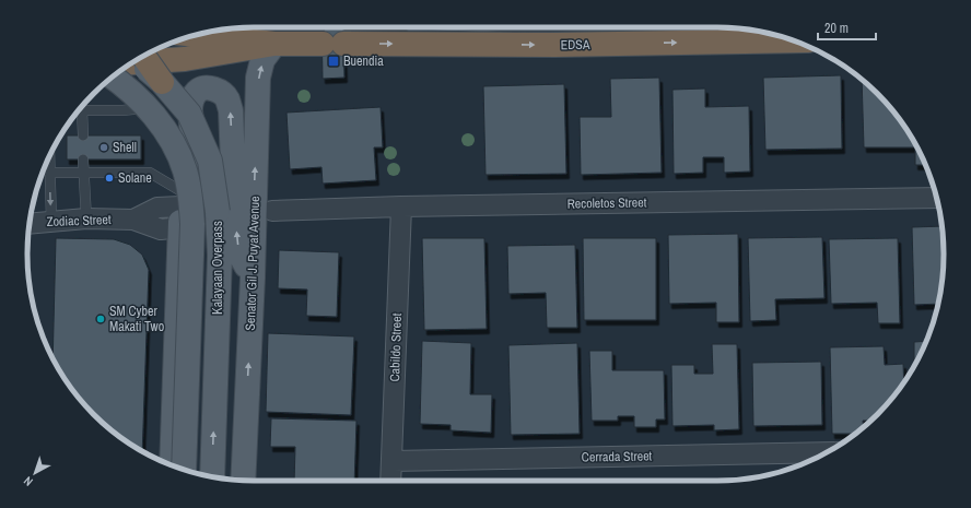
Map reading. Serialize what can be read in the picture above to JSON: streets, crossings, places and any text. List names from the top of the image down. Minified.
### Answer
{"streets":{"highway":["EDSA"],"main road":["Senator Gil J. Puyat Avenue","Kalayaan Overpass"],"street":["Recoletos Street","Zodiac Street","Cabildo Street","Cerrada Street"]},"crossings":[["EDSA","Senator Gil J. Puyat Avenue"],["Recoletos Street","Cabildo Street"],["Cabildo Street","Cerrada Street"]],"one_way":["EDSA"],"places":{"transit":["Buendia"],"other":["Shell","Solane","SM Cyber Makati Two"]},"scale_bar":"20 m","north":"bottom left"}
